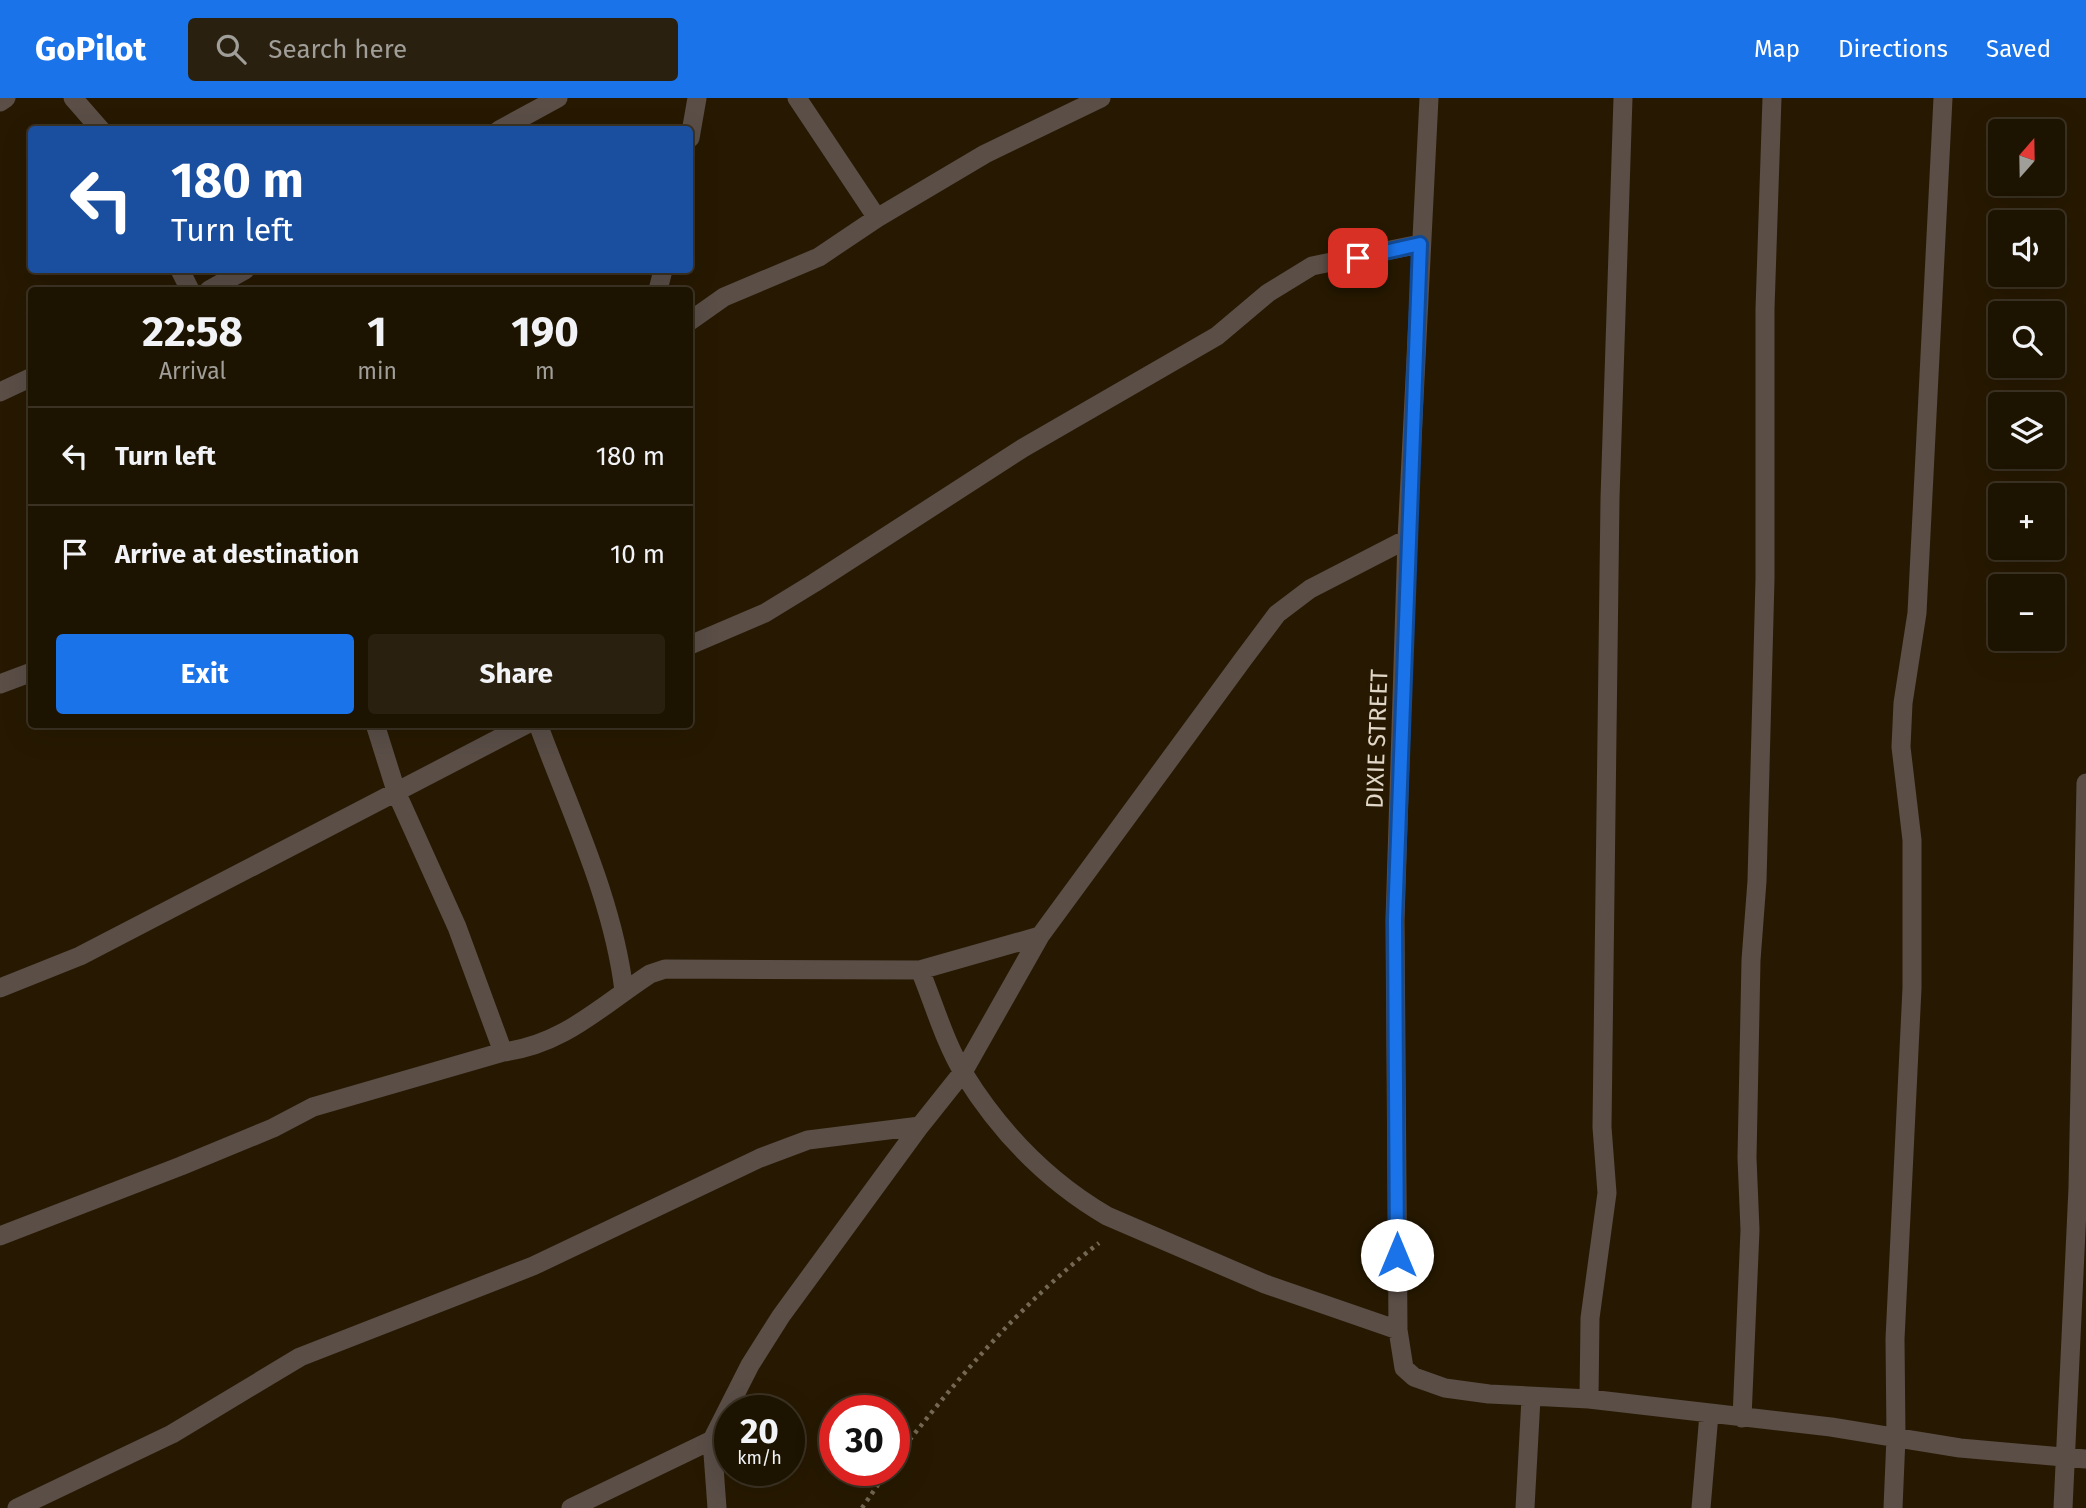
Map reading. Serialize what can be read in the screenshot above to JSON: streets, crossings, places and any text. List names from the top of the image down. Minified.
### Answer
{"streets":{"street":["DIXIE STREET"]},"north":"top","page":{"header":"GoPilot","search":"Search here","nav":["Map","Directions","Saved"],"map_buttons":["+","−"],"turn":["180 m","Turn left"],"eta":["22:58","Arrival","1","min","190","m"],"list":[{"name":"Turn left","value":"180 m"},{"name":"Arrive at destination","value":"10 m"}],"buttons":["Exit","Share"],"speed":"20 km/h","limit":"30"}}
